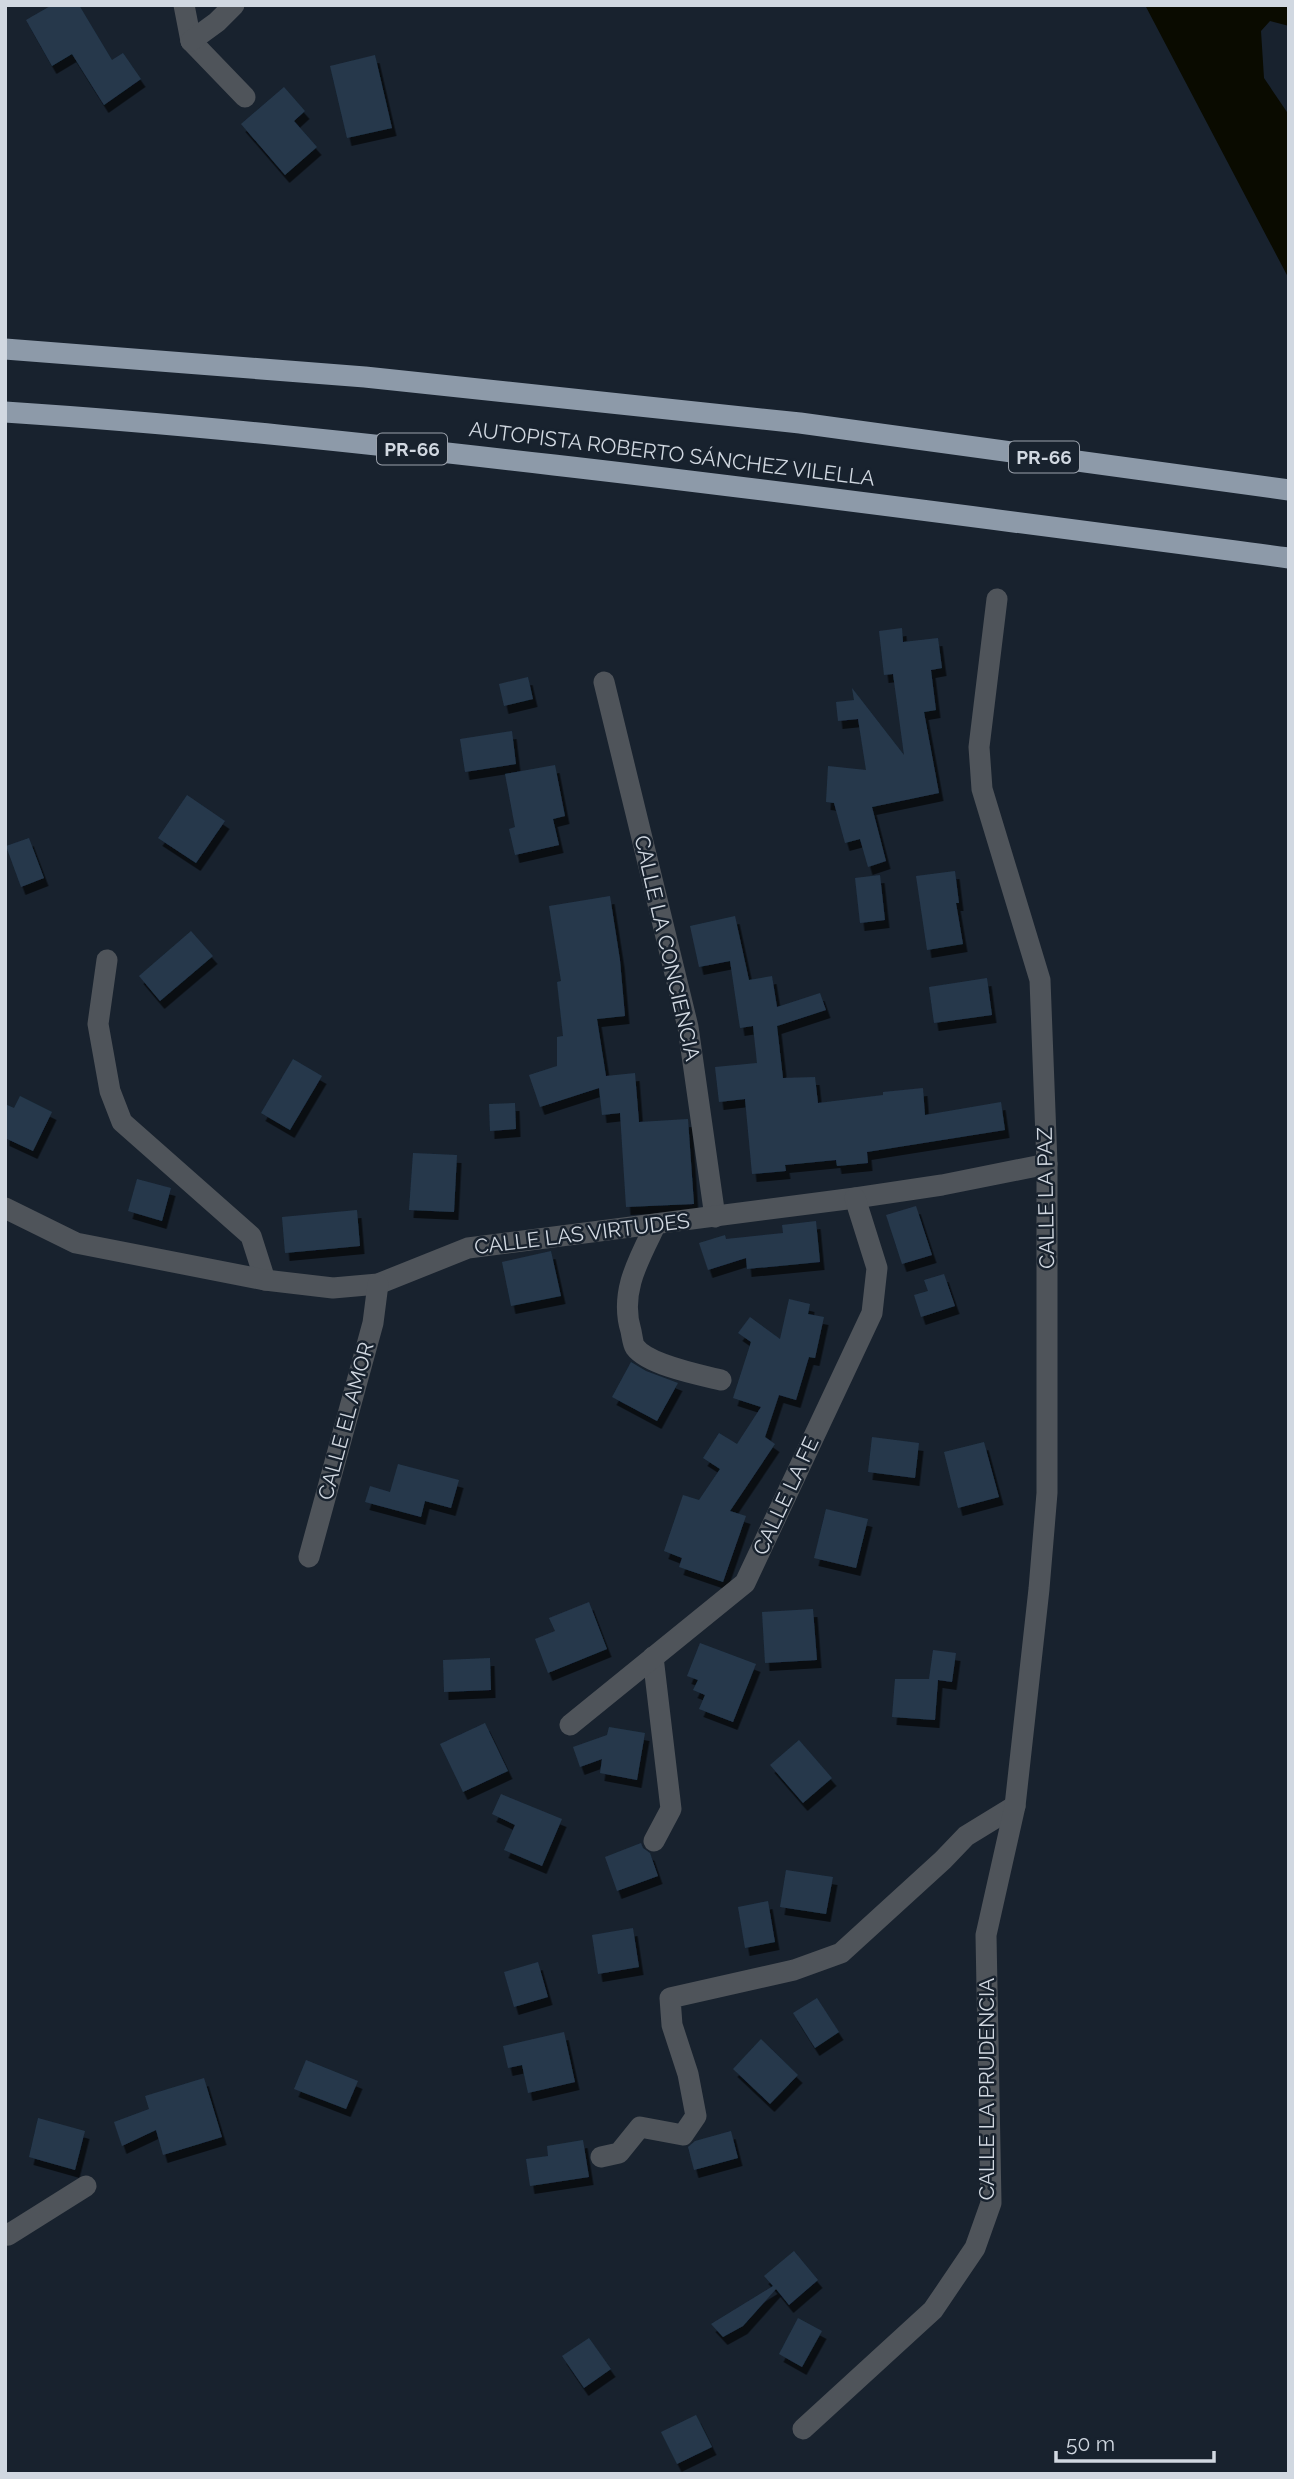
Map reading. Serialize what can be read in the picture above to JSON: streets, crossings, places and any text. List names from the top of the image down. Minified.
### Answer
{"streets":{"highway":["PR-66","AUTOPISTA ROBERTO SÁNCHEZ VILELLA"],"street":["CALLE LA CONCIENCIA","CALLE LA PAZ","CALLE LAS VIRTUDES","CALLE EL AMOR","CALLE LA FE","CALLE LA PRUDENCIA"]},"crossings":[["CALLE LA CONCIENCIA","CALLE LAS VIRTUDES"],["CALLE LA PAZ","CALLE LAS VIRTUDES"],["CALLE LA PAZ","CALLE LA PRUDENCIA"],["CALLE LAS VIRTUDES","CALLE EL AMOR"],["CALLE LAS VIRTUDES","CALLE LA FE"]],"scale_bar":"50 m"}
